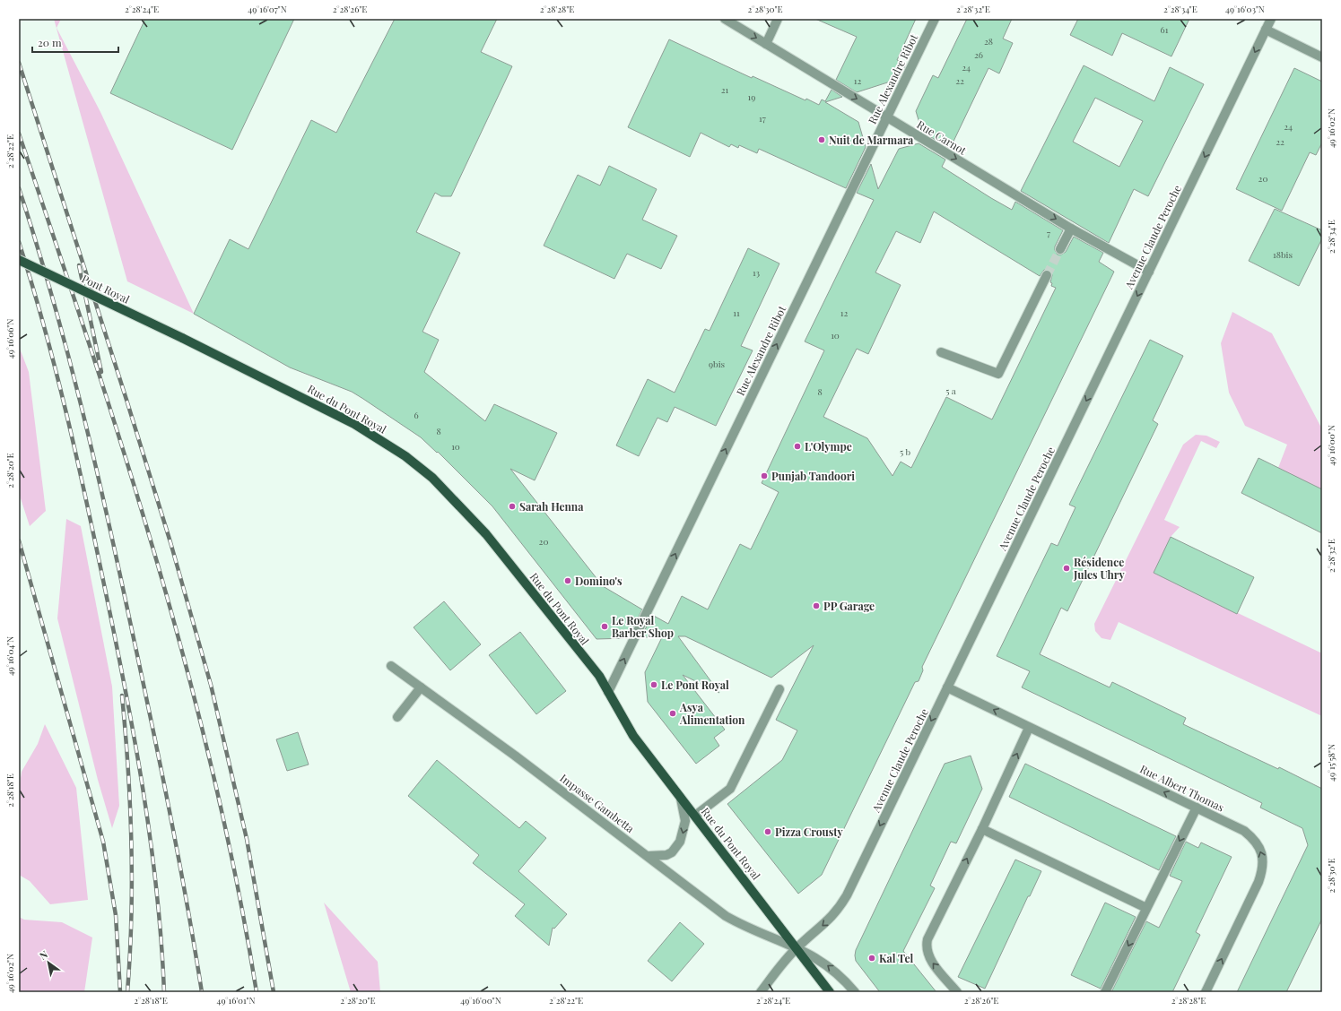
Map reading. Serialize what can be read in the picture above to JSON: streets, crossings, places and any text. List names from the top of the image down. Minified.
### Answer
{"streets":{"main road":["Pont Royal","Rue du Pont Royal"],"street":["Rue Alexandre Ribot","Rue Carnot","Avenue Claude Peroche","Rue Albert Thomas","Impasse Gambetta"]},"crossings":[["Rue Alexandre Ribot","Rue Carnot"],["Rue Alexandre Ribot","Rue du Pont Royal"],["Rue Carnot","Avenue Claude Peroche"],["Avenue Claude Peroche","Rue du Pont Royal"],["Avenue Claude Peroche","Rue Albert Thomas"],["Avenue Claude Peroche","Impasse Gambetta"],["Pont Royal","Rue du Pont Royal"],["Rue du Pont Royal","Impasse Gambetta"]],"one_way":["Rue Alexandre Ribot","Rue Carnot","Avenue Claude Peroche"],"places":["Nuit de Marmara","L'Olympe","Punjab Tandoori","Sarah Henna","Résidence Jules Uhry","Domino's","PP Garage","Le Royal Barber Shop","Le Pont Royal","Asya Alimentation","Pizza Crousty","Kal Tel"],"house_numbers":["61","28","26","24","12","22","21","19","17","24","22","20","7","18bis","13","11","12","10","9bis","5 a","8","6","8","10","5 b","20"],"scale_bar":"20 m","north":"top left","coordinates":["2°28'24\"E","49°16'07\"N","2°28'26\"E","2°28'28\"E","2°28'30\"E","2°28'32\"E","2°28'34\"E","49°16'03\"N","49°16'02\"N","2°28'22\"E","49°16'06\"N","49°16'00\"N","2°28'20\"E","49°16'04\"N","49°15'58\"N","2°28'18\"E","49°16'01\"N"]}
